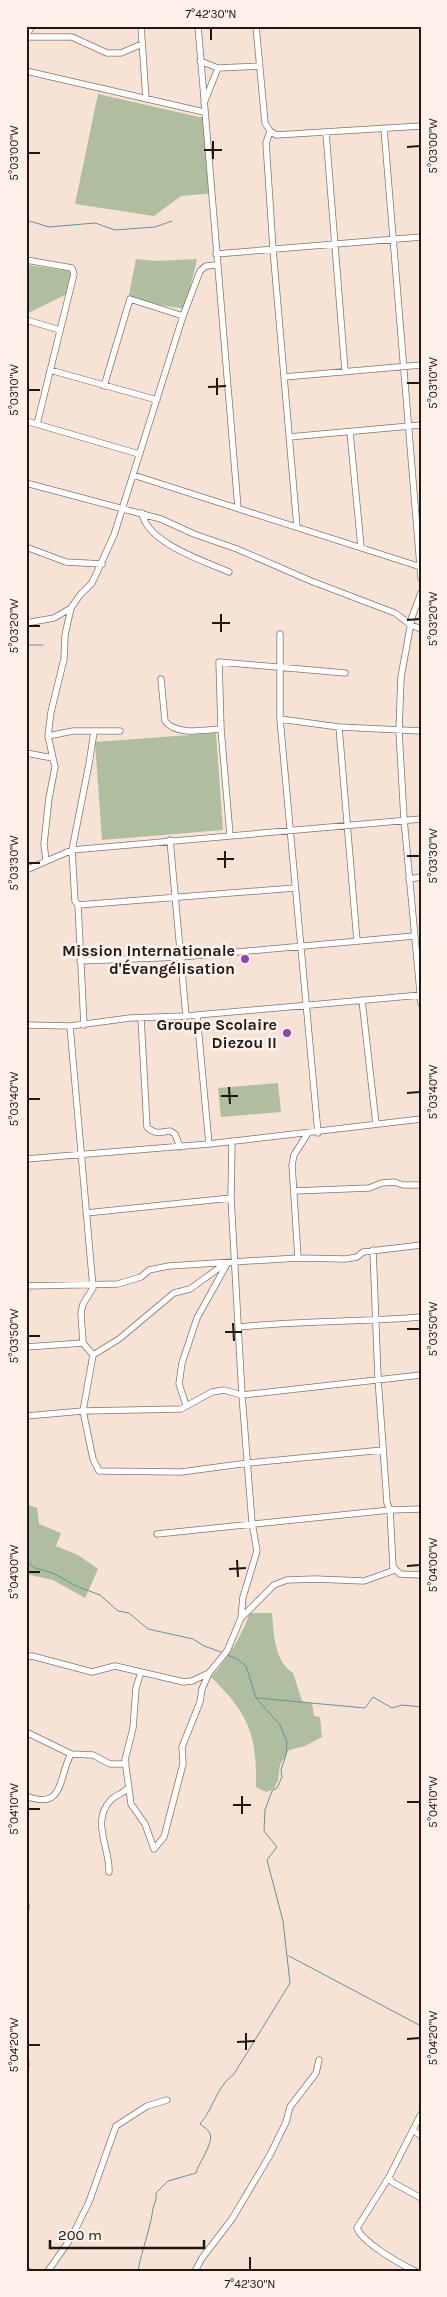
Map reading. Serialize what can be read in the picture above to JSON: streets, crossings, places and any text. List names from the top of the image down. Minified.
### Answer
{"places":["Mission Internationale d'Évangélisation","Groupe Scolaire Diezou II"],"scale_bar":"200 m","coordinates":["7°42'30\"N","5°03'00\"W","5°03'10\"W","5°03'20\"W","5°03'30\"W","5°03'40\"W","5°03'50\"W","5°04'00\"W","5°04'10\"W","5°04'20\"W"]}
